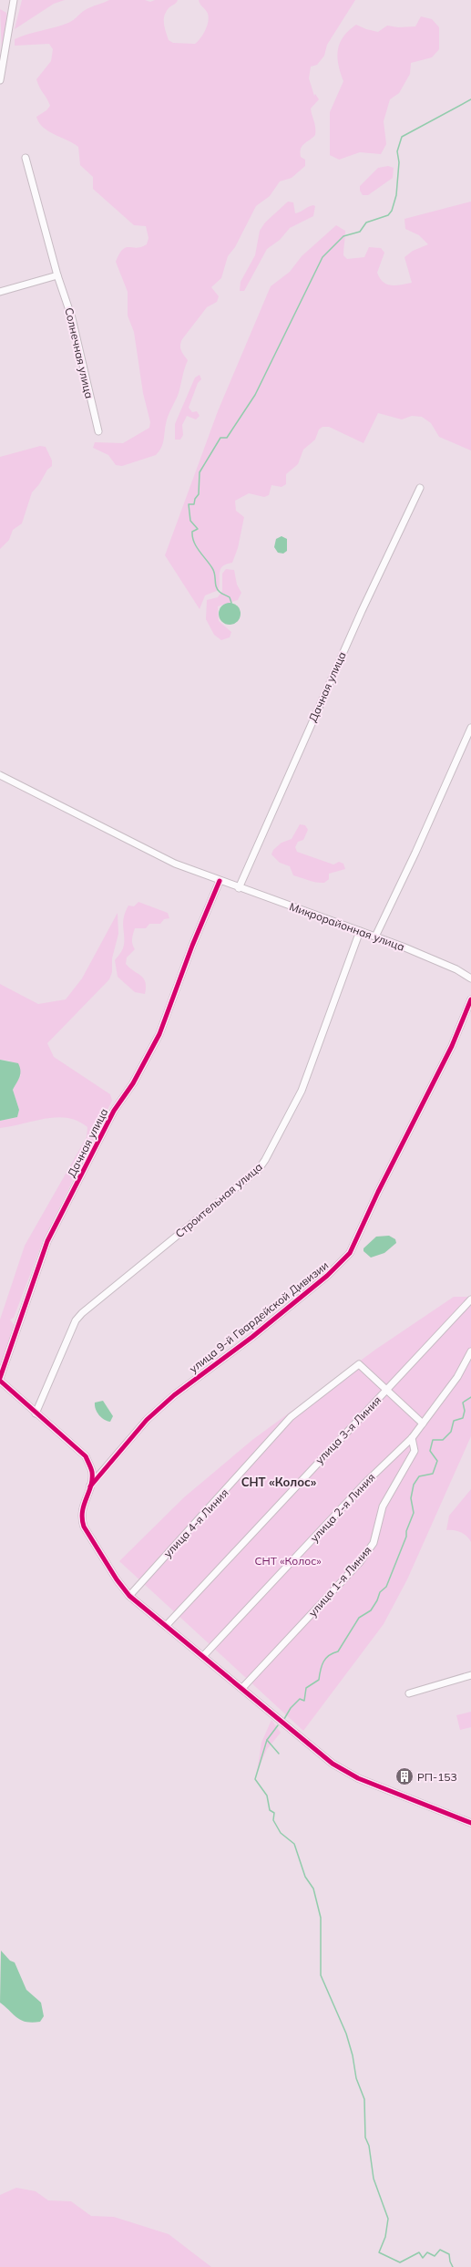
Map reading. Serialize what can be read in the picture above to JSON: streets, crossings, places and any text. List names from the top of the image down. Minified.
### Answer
{"streets":{"street":["Солнечная улица","Дачная улица","Микрорайонная улица","Строительная улица","улица 9-й Гвардейской Дивизии","улица 3-я Линия","улица 2-я Линия","улица 4-я Линия","улица 1-я Линия"]},"crossings":[["Дачная улица","Микрорайонная улица"],["Микрорайонная улица","Строительная улица"],["улица 3-я Линия","улица 4-я Линия"],["улица 2-я Линия","улица 1-я Линия"]],"districts":["СНТ «Колос»"],"parks":["СНТ «Колос»"],"places":{"building":["РП-153"]}}
